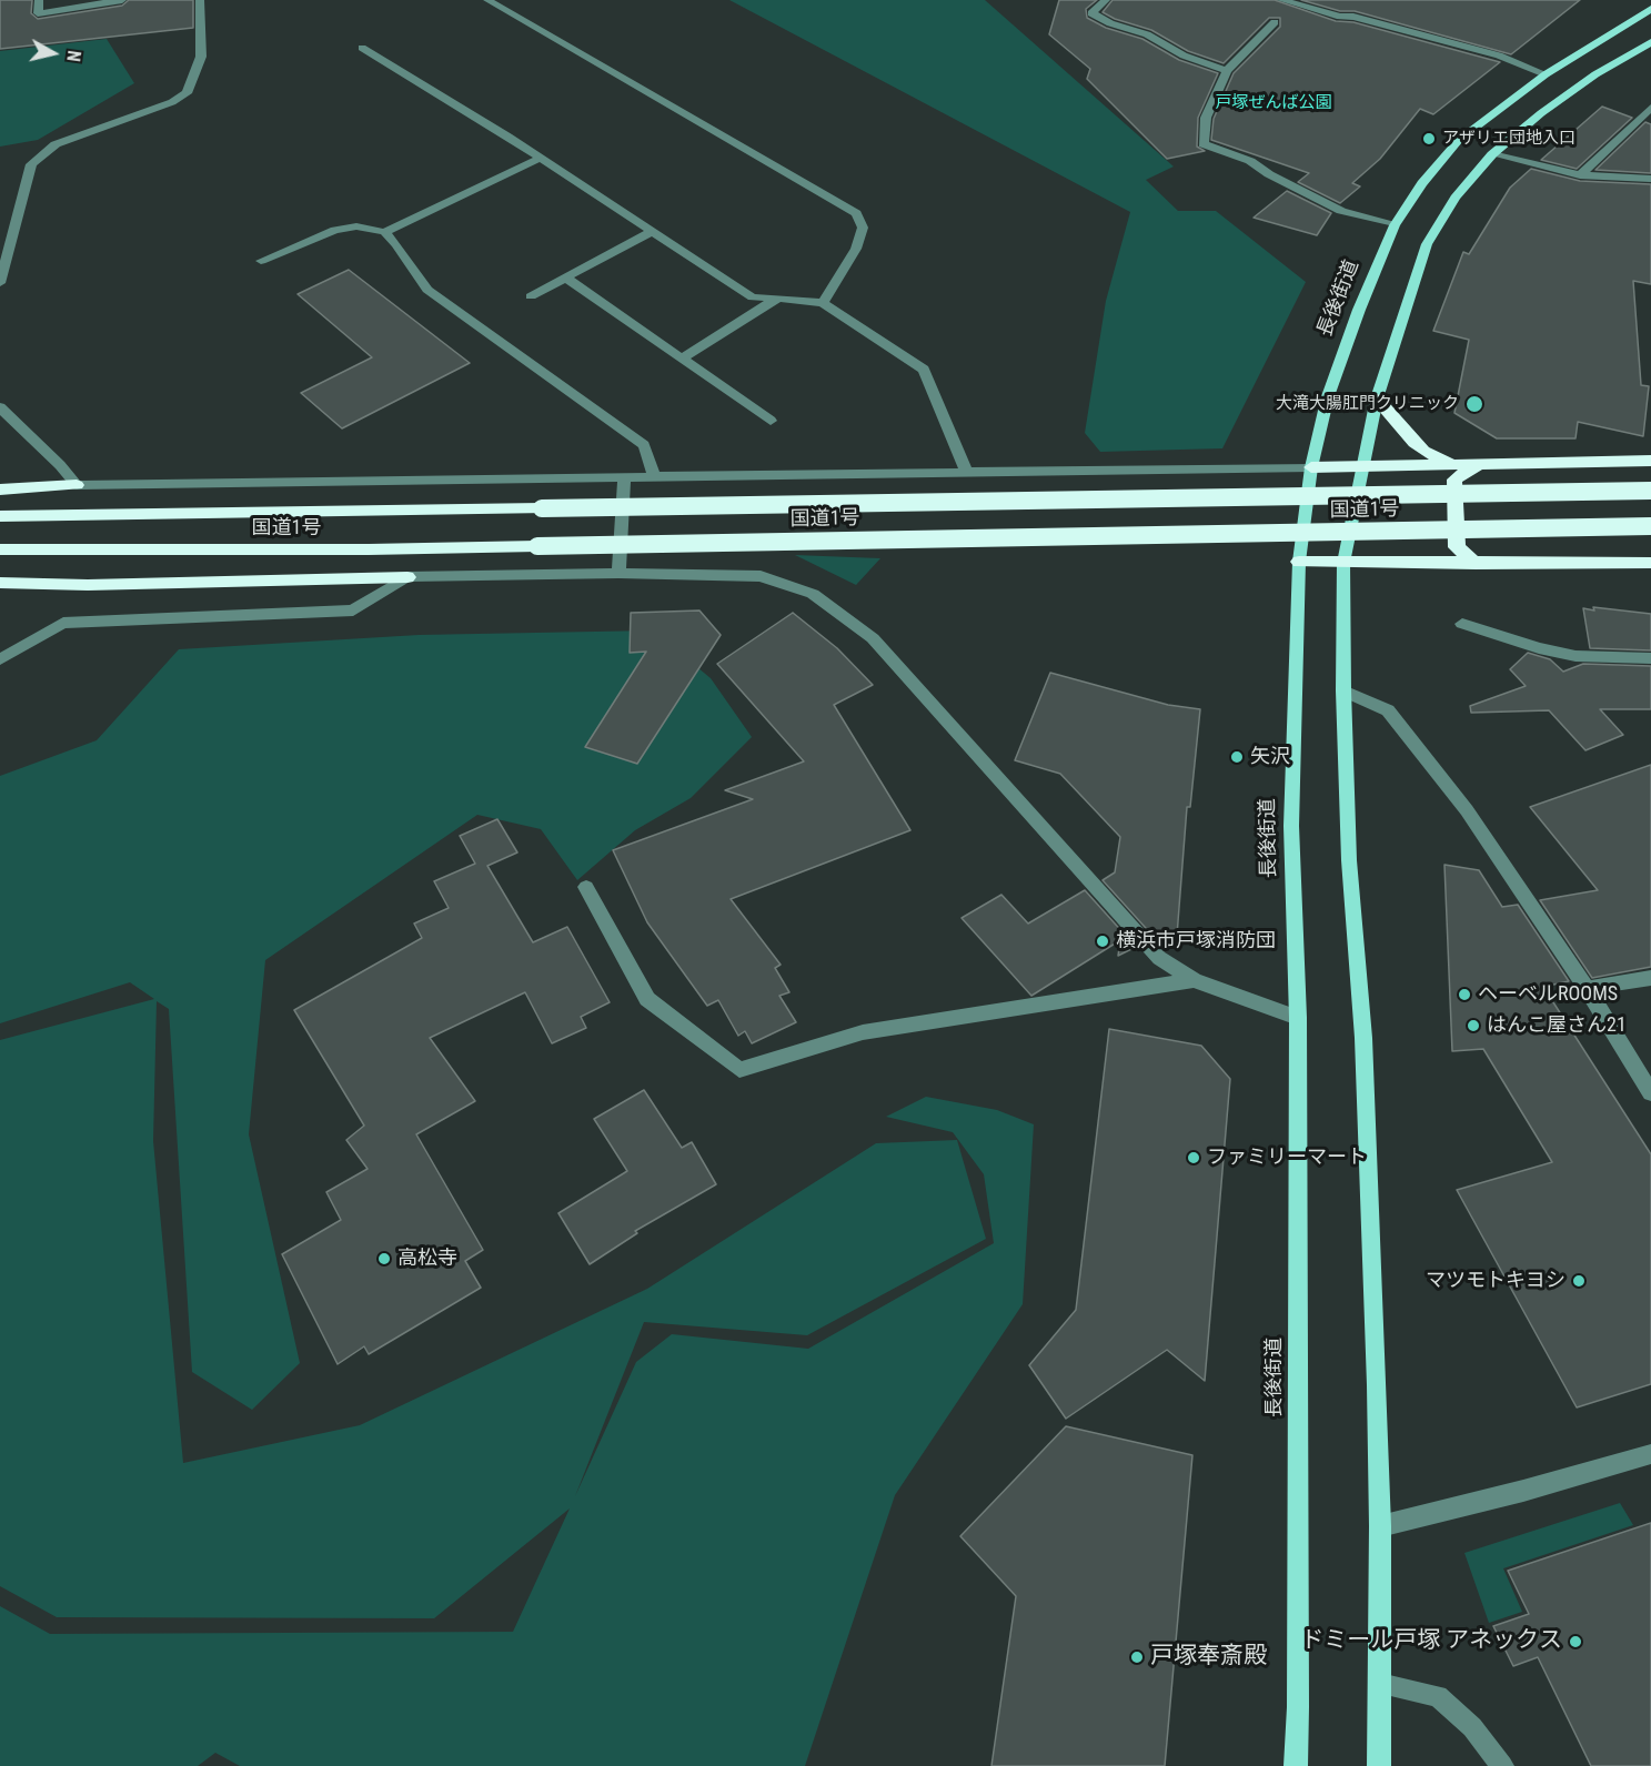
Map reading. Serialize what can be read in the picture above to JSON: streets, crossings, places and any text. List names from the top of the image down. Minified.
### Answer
{"streets":{"highway":["国道1号"],"main road":["長後街道"]},"parks":["戸塚ぜんば公園"],"places":["アザリエ団地入口","大滝大腸肛門クリニック","矢沢","横浜市戸塚消防団","ヘーベルROOMS","はんこ屋さん21","ファミリーマート","高松寺","マツモトキヨシ","ドミール戸塚 アネックス","戸塚奉斎殿"],"north":"right"}
